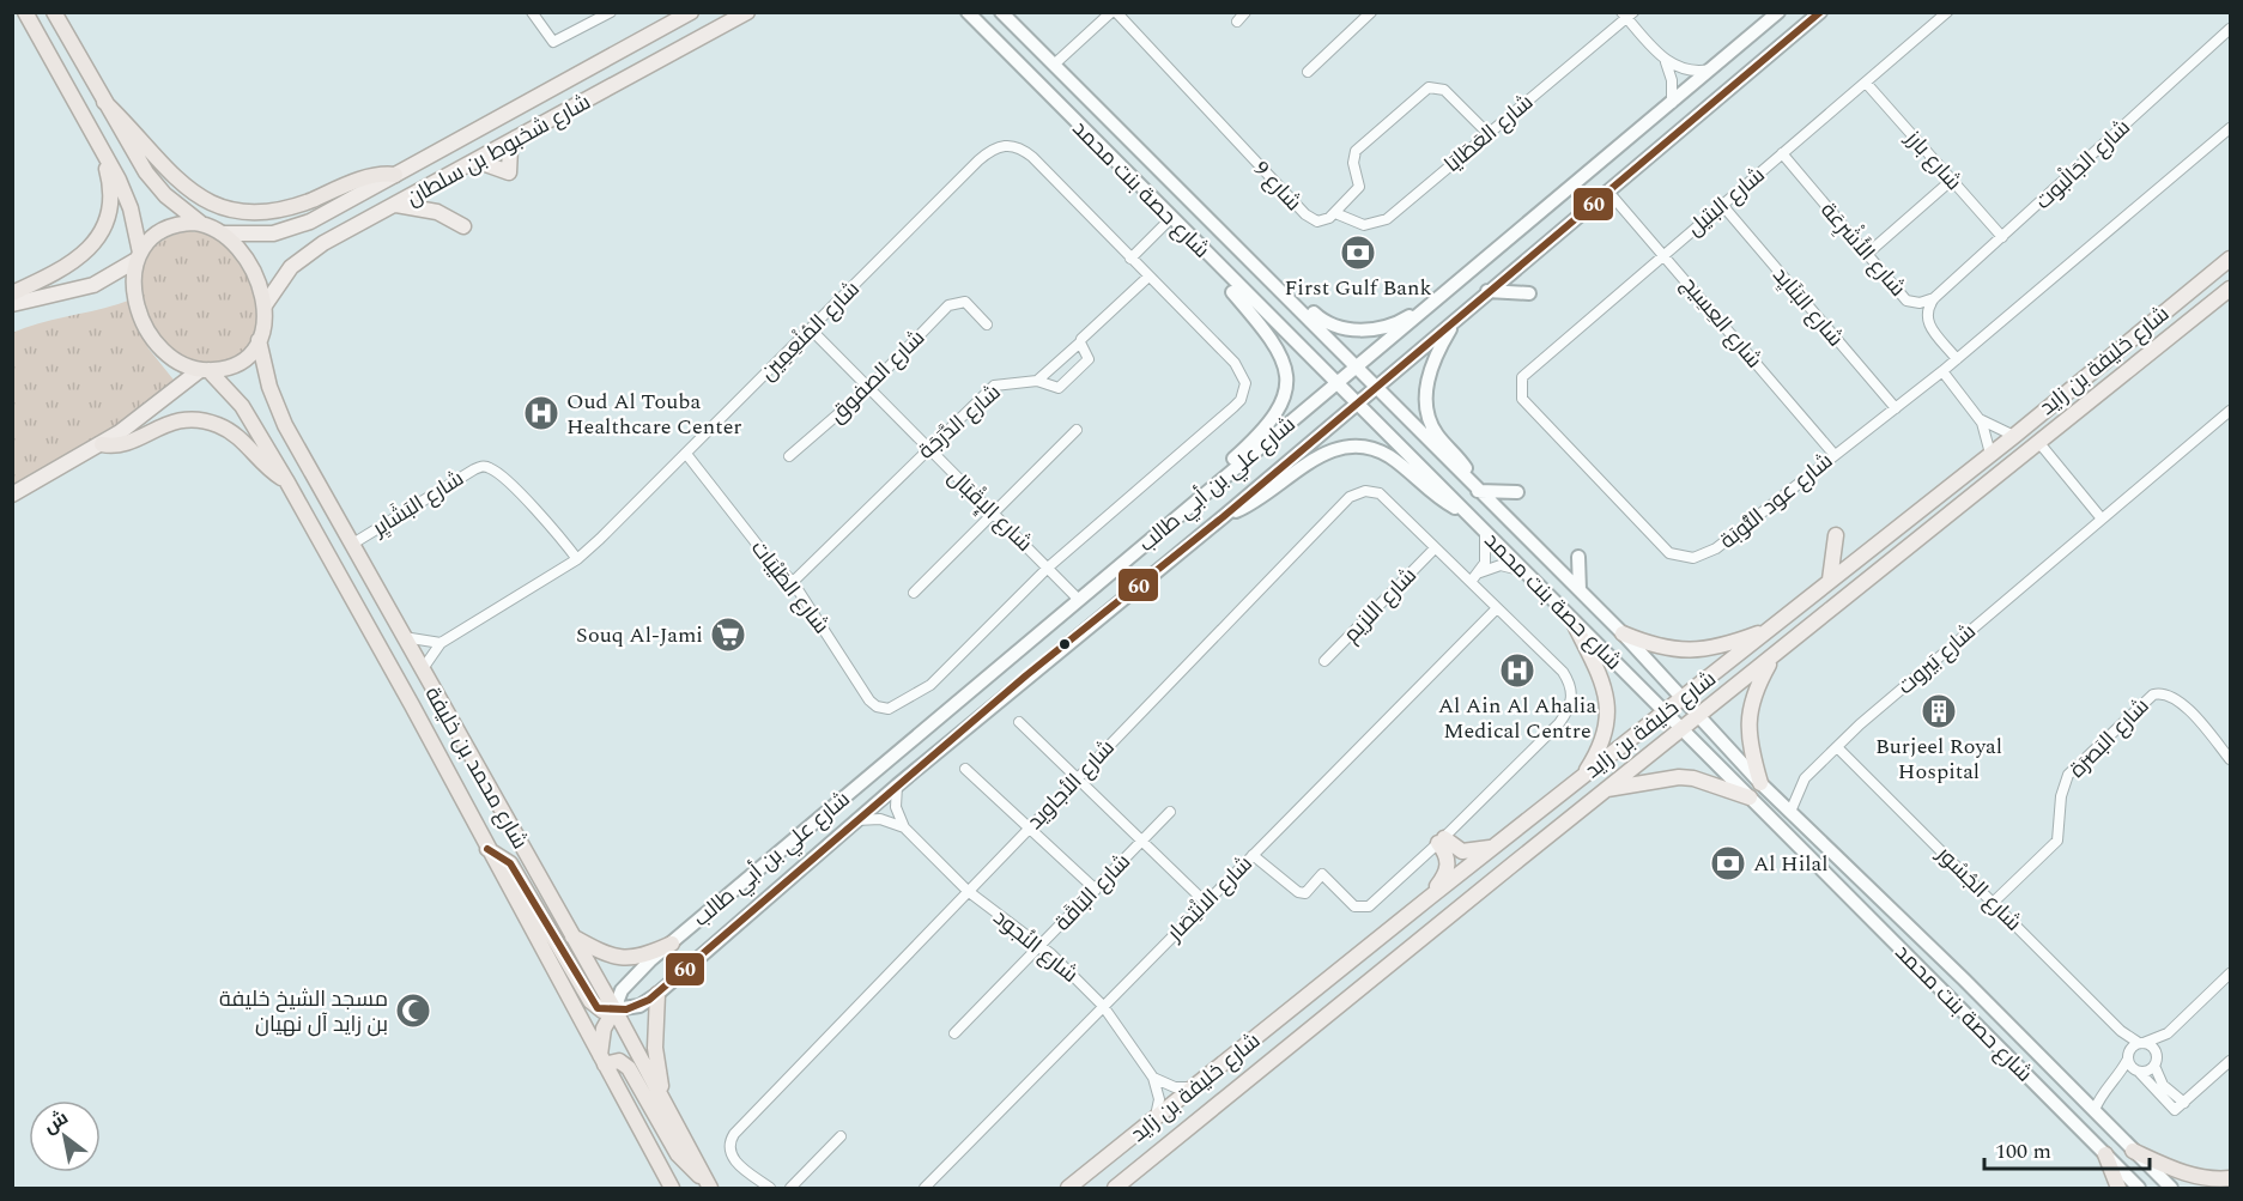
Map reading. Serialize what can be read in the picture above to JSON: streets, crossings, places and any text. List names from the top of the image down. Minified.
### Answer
{"streets":{"highway":["شارع محمد بن خليفة"],"main road":["شارع شخبوط بن سلطان","شارع حصة بنت محمد","شارع خليفة بن زايد","شارع علي بن أبي طالب"],"street":["شارع العَطَايَا","شارع بارز","شارع الجَالْبوت","شارع 9","شارع البتيل","شارع الأَشْرِعَة","شارع البَنَايِد","شارع العِسِيج","شارع المُنْعِمِين","شارع الصفوق","شارع الدَّرَجَة","شارع عود التُّوبَة","شارع البَشَايِر","شارع الإِقْبَال","شارع الطَيْبَات","شارع اللزيم","شارع بَيروت","شارع البَصرَة","شارع الأجاويد","شارع الجُسُور","شارع البَاقَة","شارع الانْتِصَار","شارع النُجود"]},"crossings":[["شارع العَطَايَا","شارع 9"],["شارع شخبوط بن سلطان","شارع محمد بن خليفة"],["شارع بارز","شارع الجَالْبوت"],["شارع بارز","شارع البتيل"],["شارع الجَالْبوت","شارع الأَشْرِعَة"],["شارع حصة بنت محمد","شارع خليفة بن زايد"],["شارع حصة بنت محمد","شارع علي بن أبي طالب"],["شارع حصة بنت محمد","شارع بَيروت"],["شارع البتيل","شارع الأَشْرِعَة"],["شارع البتيل","شارع البَنَايِد"],["شارع البتيل","شارع العِسِيج"],["شارع البتيل","شارع عود التُّوبَة"],["شارع الأَشْرِعَة","شارع عود التُّوبَة"],["شارع البَنَايِد","شارع عود التُّوبَة"],["شارع العِسِيج","شارع علي بن أبي طالب"],["شارع العِسِيج","شارع عود التُّوبَة"],["شارع المُنْعِمِين","شارع البَشَايِر"],["شارع المُنْعِمِين","شارع الإِقْبَال"],["شارع المُنْعِمِين","شارع الطَيْبَات"],["شارع المُنْعِمِين","شارع محمد بن خليفة"],["شارع خليفة بن زايد","شارع النُجود"],["شارع الصفوق","شارع الإِقْبَال"],["شارع الدَّرَجَة","شارع الإِقْبَال"],["شارع الدَّرَجَة","شارع الطَيْبَات"],["شارع علي بن أبي طالب","شارع الإِقْبَال"],["شارع علي بن أبي طالب","شارع محمد بن خليفة"],["شارع البَشَايِر","شارع محمد بن خليفة"],["شارع اللزيم","شارع الأجاويد"],["شارع بَيروت","شارع الجُسُور"],["شارع البَصرَة","شارع الجُسُور"],["شارع الأجاويد","شارع الانْتِصَار"],["شارع الأجاويد","شارع النُجود"],["شارع البَاقَة","شارع النُجود"],["شارع الانْتِصَار","شارع النُجود"]],"places":{"bank":["First Gulf Bank","Al Hilal"],"hospital":["Oud Al Touba Healthcare Center","Al Ain Al Ahalia Medical Centre"],"supermarket":["Souq Al-Jami"],"building":["Burjeel Royal Hospital"],"mosque":["مسجد الشيخ خليفة بن زايد آل نهيان"]},"lines":["transit line 60"],"scale_bar":"100 m","north":"top left"}
